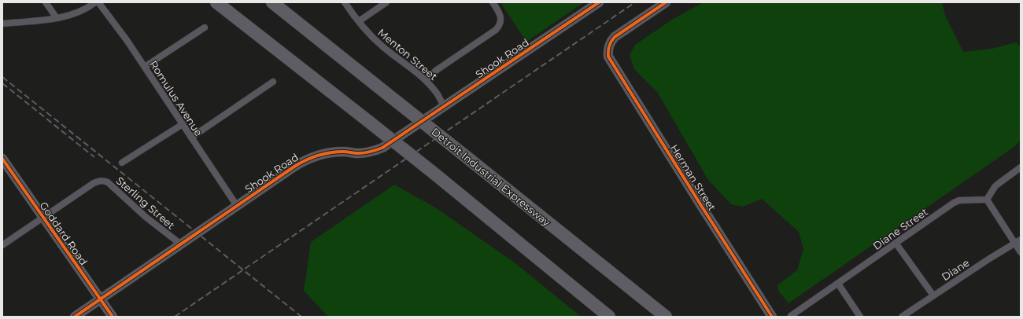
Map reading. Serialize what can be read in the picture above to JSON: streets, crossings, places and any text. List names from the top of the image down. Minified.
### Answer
{"streets":{"highway":["Detroit Industrial Expressway"],"street":["Menton Street","Shook Road","Romulus Avenue","Herman Street","Sterling Street","Diane Street","Goddard Road","Diane"]},"crossings":[["Menton Street","Shook Road"],["Shook Road","Romulus Avenue"],["Shook Road","Sterling Street"],["Shook Road","Goddard Road"],["Romulus Avenue","Sterling Street"],["Sterling Street","Goddard Road"]]}
